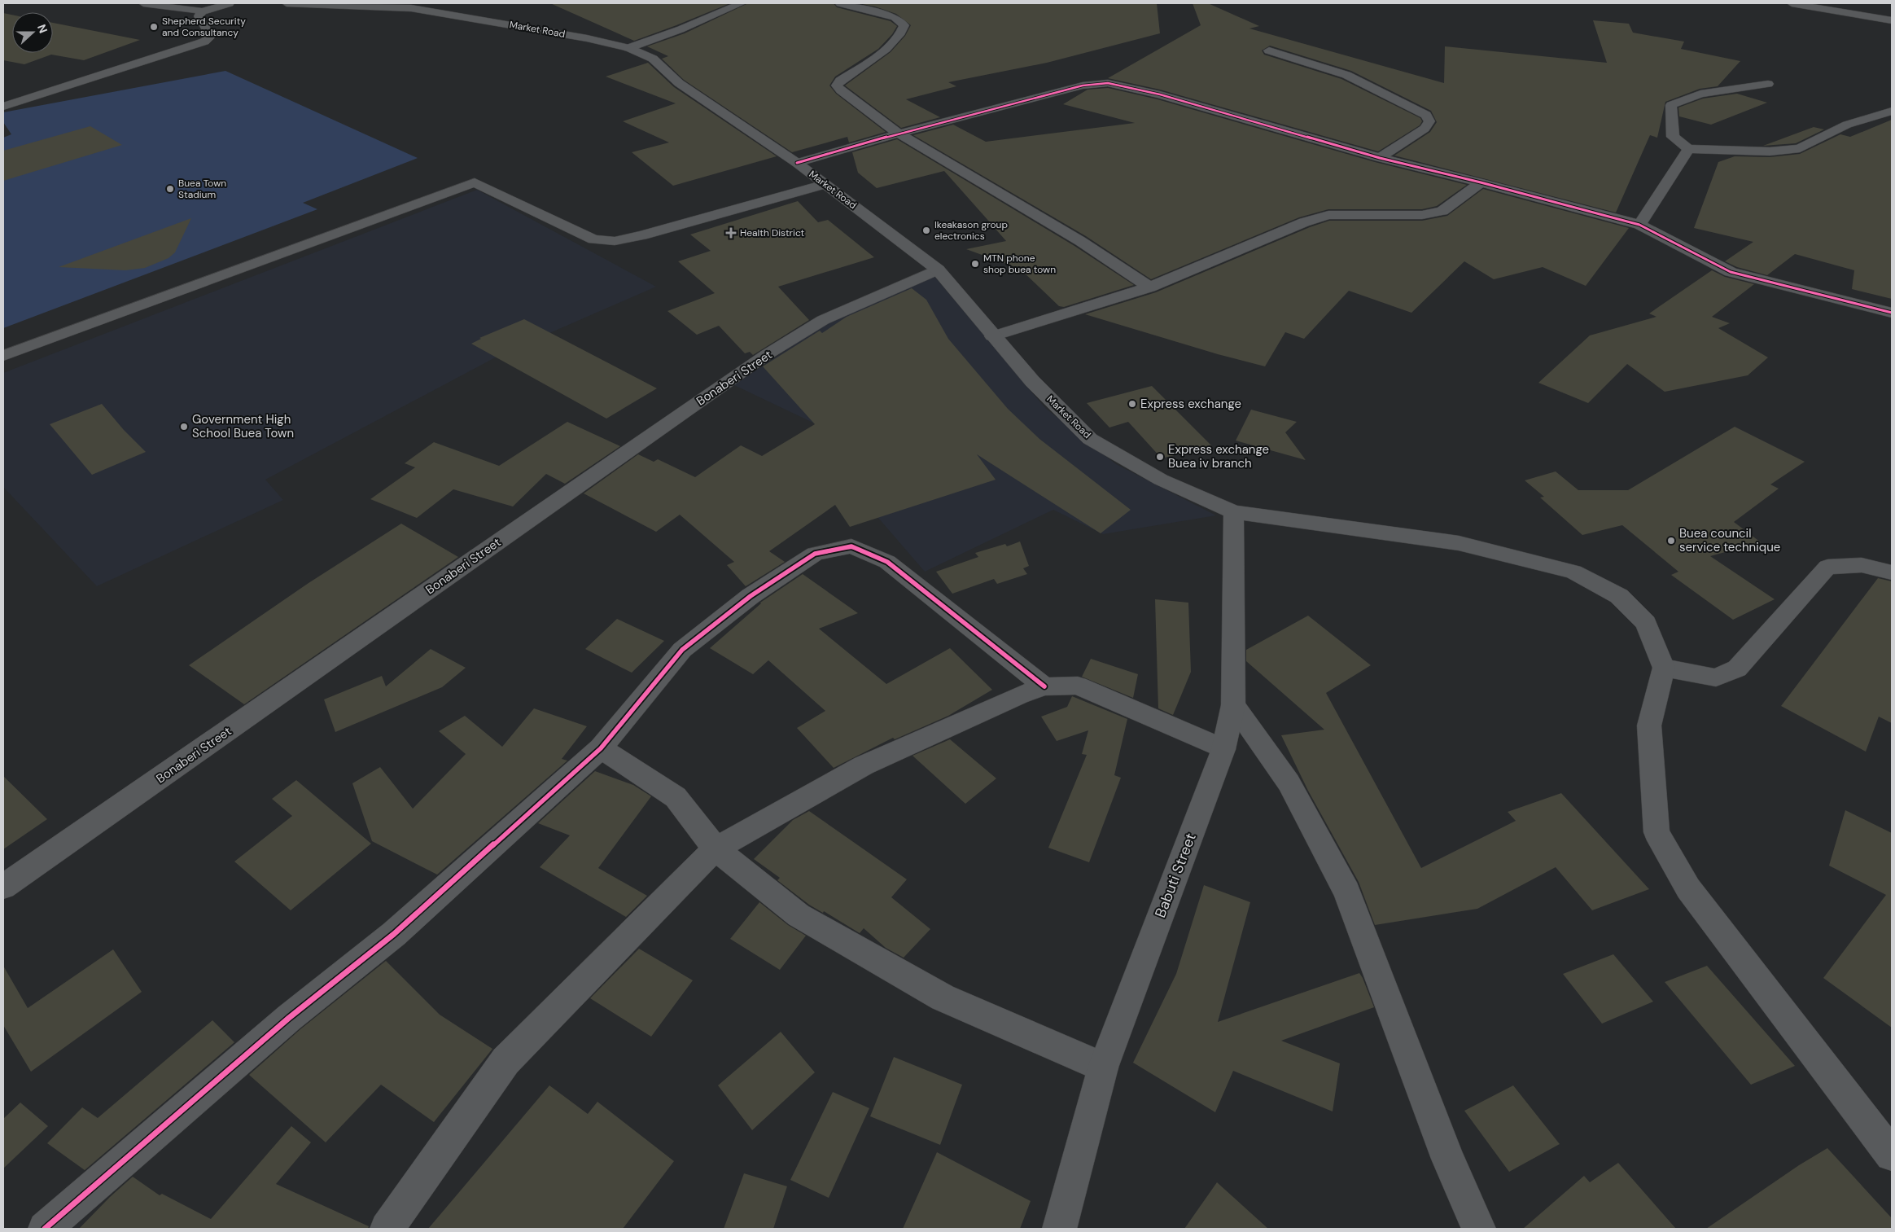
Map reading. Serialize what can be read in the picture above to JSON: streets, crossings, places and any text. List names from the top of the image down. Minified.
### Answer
{"streets":{"street":["Market Road","Bonaberi Street","Babuti Street"]},"crossings":[["Market Road","Bonaberi Street"],["Market Road","Babuti Street"]],"places":{"other":["Shepherd Security and Consultancy","Buea Town Stadium","Ikeakason group electronics","MTN phone shop buea town","Express exchange","Government High School Buea Town","Express exchange Buea iv branch","Buea council service technique"],"health":["Health District"]},"north":"right"}
